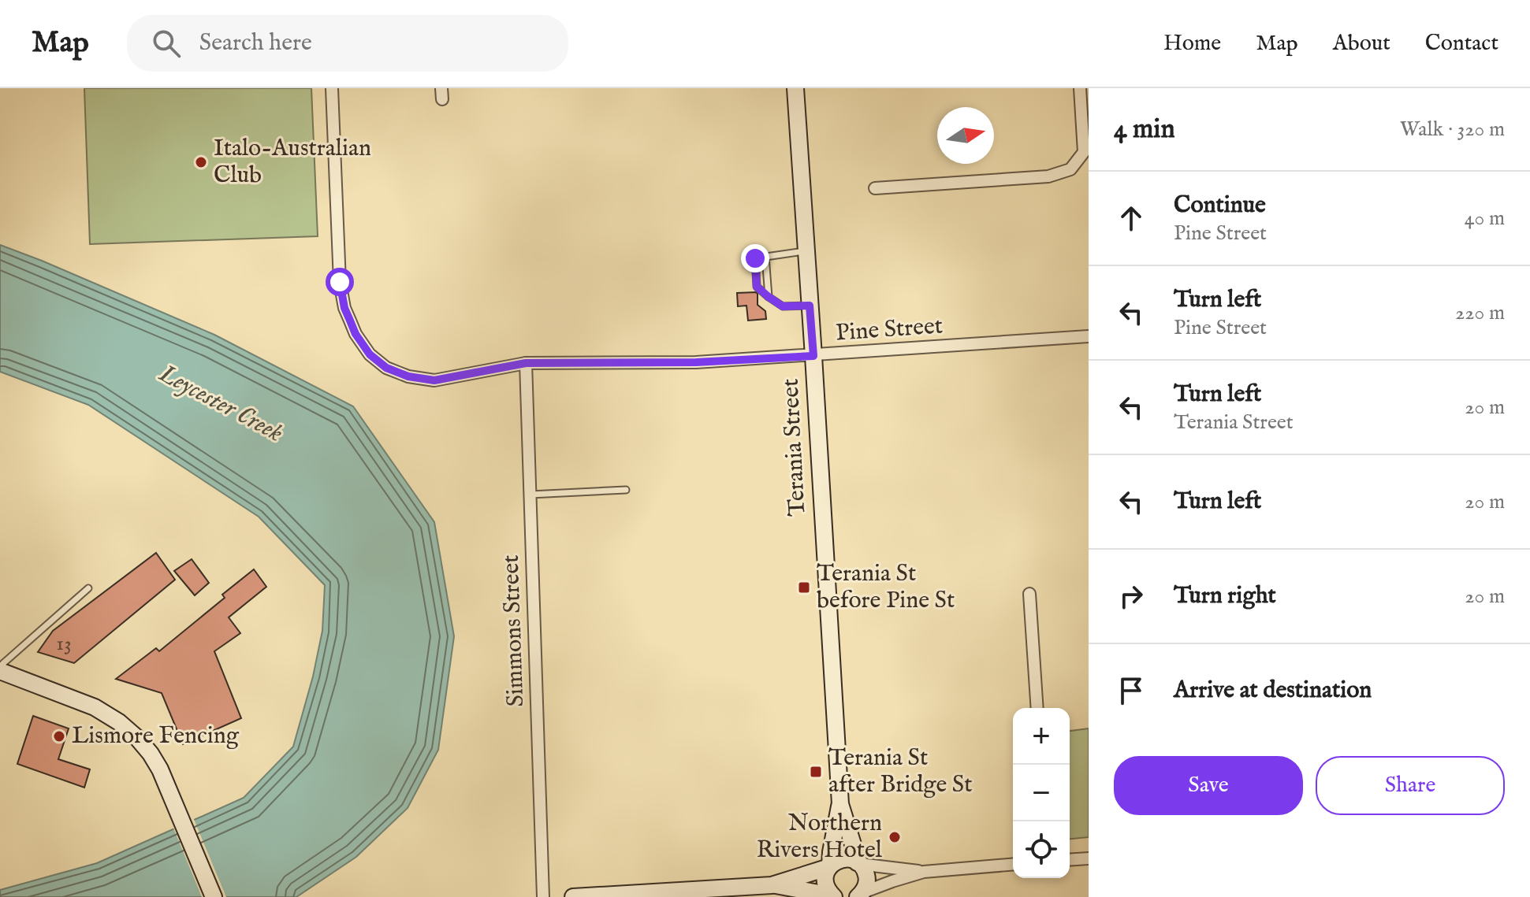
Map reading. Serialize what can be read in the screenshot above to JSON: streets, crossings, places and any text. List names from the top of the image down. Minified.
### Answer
{"streets":{"main road":["Terania Street"],"street":["Pine Street","Simmons Street"]},"crossings":[["Pine Street","Terania Street"],["Pine Street","Simmons Street"]],"water":["Leycester Creek"],"places":{"other":["Italo-Australian Club","Lismore Fencing","Northern Rivers Hotel"],"transit":["Terania St before Pine St","Terania St after Bridge St"]},"house_numbers":["13"],"north":"right","page":{"header":"Map","search":"Search here","nav":["Home","Map","About","Contact"],"heading":["4 min","Walk · 320 m"],"list":[["Continue","Pine Street","40 m"],["Turn left","Pine Street","220 m"],["Turn left","Terania Street","20 m"],["Turn left","20 m"],["Turn right","20 m"],"Arrive at destination"],"map_buttons":["+","−"],"buttons":["Save","Share"]}}
